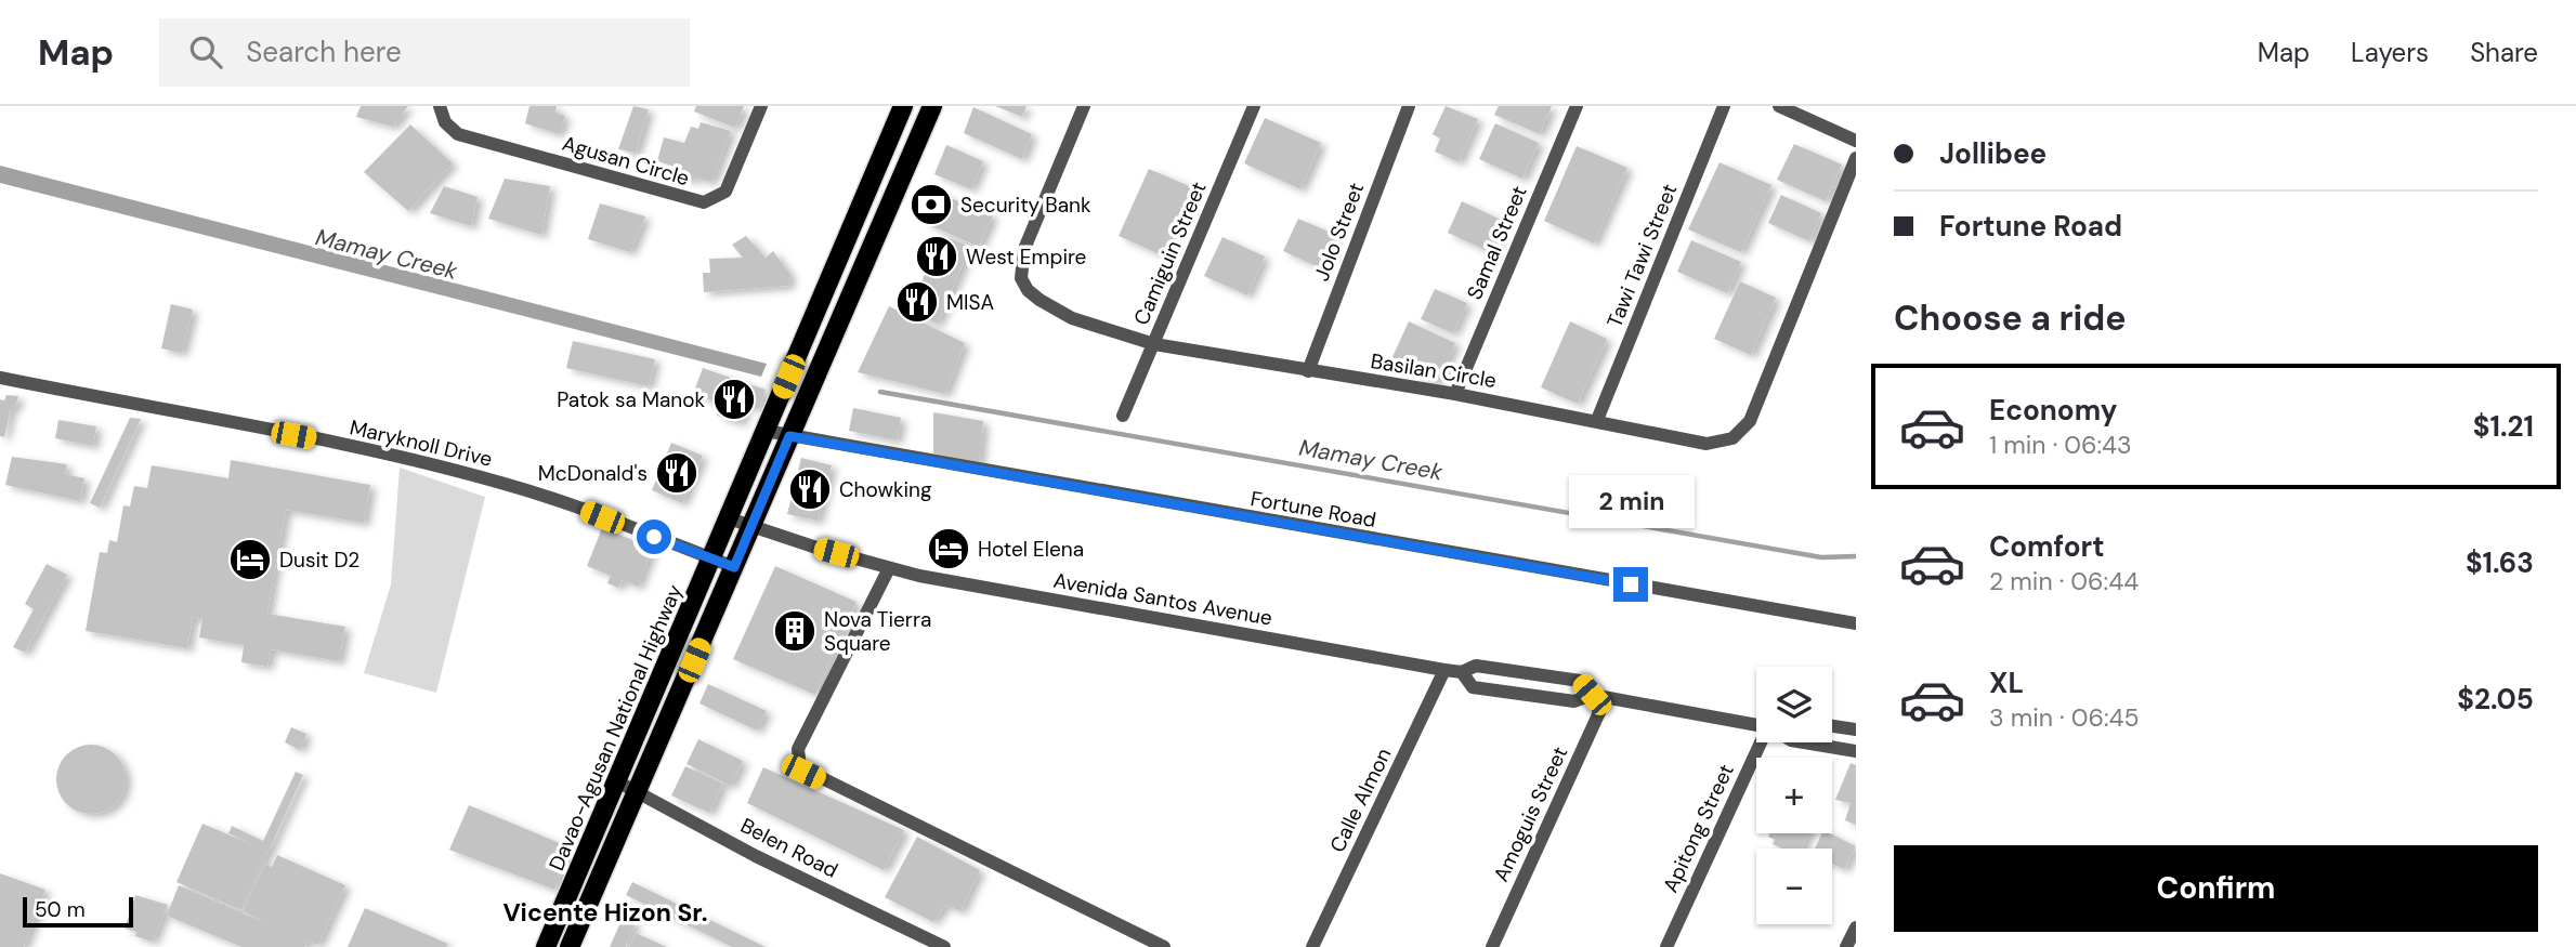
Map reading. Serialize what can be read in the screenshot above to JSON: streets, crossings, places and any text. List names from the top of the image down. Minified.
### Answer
{"streets":{"main road":["Davao-Agusan National Highway"],"street":["Agusan Circle","Jolo Street","Samal Street","Camiguin Street","Tawi Tawi Street","Basilan Circle","Maryknoll Drive","Fortune Road","Avenida Santos Avenue","Calle Almon","Amoguis Street","Apitong Street","Belen Road"]},"crossings":[["Jolo Street","Basilan Circle"],["Samal Street","Basilan Circle"],["Camiguin Street","Basilan Circle"],["Tawi Tawi Street","Basilan Circle"],["Maryknoll Drive","Davao-Agusan National Highway"],["Fortune Road","Davao-Agusan National Highway"],["Avenida Santos Avenue","Davao-Agusan National Highway"],["Avenida Santos Avenue","Calle Almon"],["Avenida Santos Avenue","Amoguis Street"],["Davao-Agusan National Highway","Belen Road"]],"districts":["Vicente Hizon Sr."],"water":["Mamay Creek"],"places":{"bank":["Security Bank"],"restaurant":["West Empire","MISA","Patok sa Manok","McDonald's","Chowking"],"hotel":["Hotel Elena","Dusit D2"],"building":["Nova Tierra Square"]},"scale_bar":"50 m","page":{"header":"Map","search":"Search here","nav":["Map","Layers","Share"],"banner":["Jollibee","Fortune Road"],"heading":"Choose a ride","list":[{"name":"Economy","note":"1 min · 06:43","value":"$1.21"},{"name":"Comfort","note":"2 min · 06:44","value":"$1.63"},{"name":"XL","note":"3 min · 06:45","value":"$2.05"}],"bubble":"2 min","map_buttons":["+","−"],"buttons":"Confirm","scale":"50 m"}}
